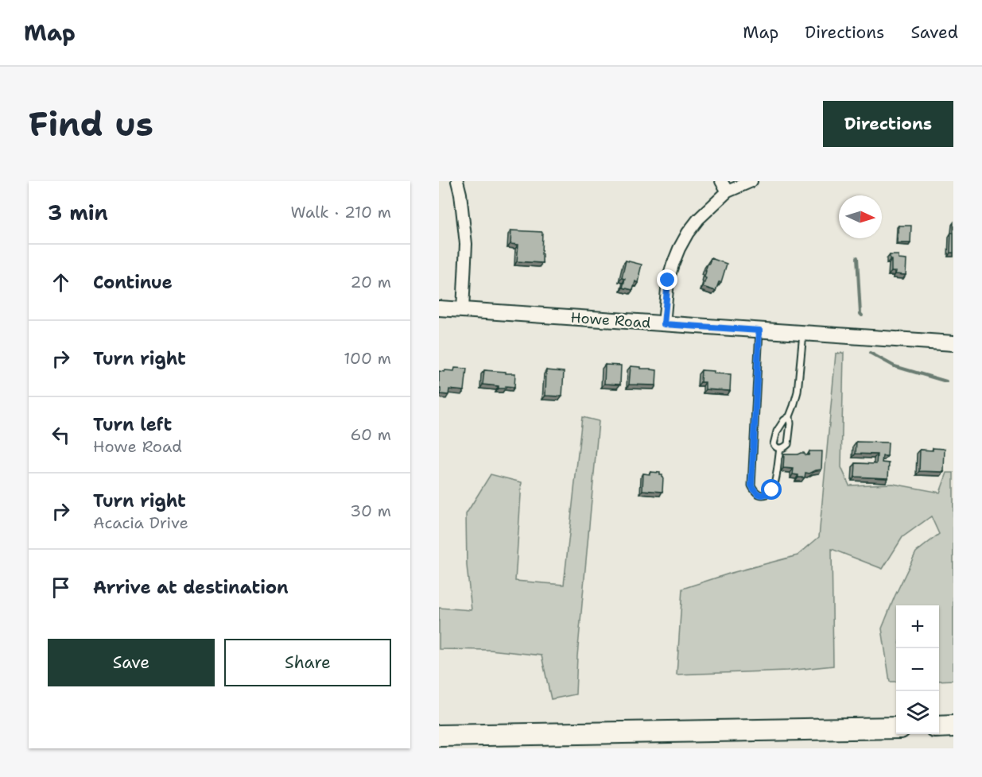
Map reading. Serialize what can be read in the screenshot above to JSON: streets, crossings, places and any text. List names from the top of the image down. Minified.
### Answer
{"streets":{"street":["Howe Road"]},"north":"right","page":{"header":"Map","nav":["Map","Directions","Saved"],"buttons":["Directions",["Save","Share"]],"title":"Find us","heading":["3 min","Walk · 210 m"],"list":[["Continue","20 m"],["Turn right","100 m"],["Turn left","Howe Road","60 m"],["Turn right","Acacia Drive","30 m"],"Arrive at destination"],"map_buttons":["+","−"]}}
